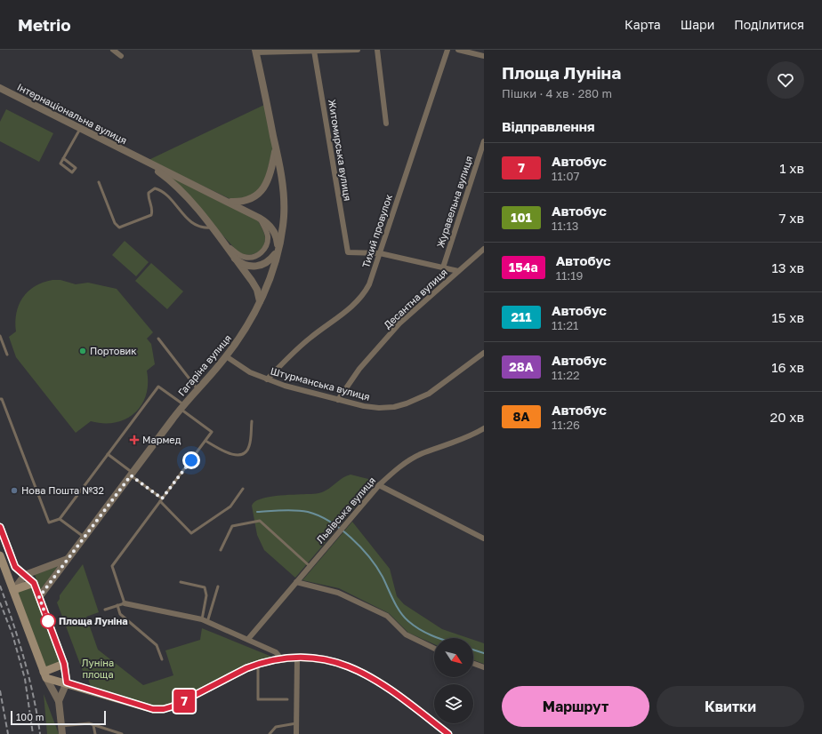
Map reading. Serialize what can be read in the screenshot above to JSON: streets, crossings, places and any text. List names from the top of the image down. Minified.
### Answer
{"streets":{"street":["Інтернаціональна вулиця","Житомирська вулиця","Журавельна вулиця","Тихий провулок","Десантна вулиця","Гагаріна вулиця","Штурманська вулиця","Львівська вулиця"]},"crossings":[["Житомирська вулиця","Тихий провулок"],["Тихий провулок","Штурманська вулиця"],["Десантна вулиця","Штурманська вулиця"],["Гагаріна вулиця","Штурманська вулиця"]],"parks":["Луніна площа"],"places":{"other":["Портовик","Нова Пошта №32","Площа Луніна"],"health":["Мармед"]},"lines":["bus line 7"],"scale_bar":"100 m","north":"bottom right","page":{"header":"Metrio","nav":["Карта","Шари","Поділитися"],"on_map":"7","heading":[["Площа Луніна","Пішки · 4 хв · 280 m"],"Відправлення"],"list":[{"mark":"7","name":"Автобус","note":"11:07","value":"1 хв"},{"mark":"101","name":"Автобус","note":"11:13","value":"7 хв"},{"mark":"154а","name":"Автобус","note":"11:19","value":"13 хв"},{"mark":"211","name":"Автобус","note":"11:21","value":"15 хв"},{"mark":"28А","name":"Автобус","note":"11:22","value":"16 хв"},{"mark":"8А","name":"Автобус","note":"11:26","value":"20 хв"}],"buttons":["Маршрут","Квитки"],"scale":"100 m"}}
